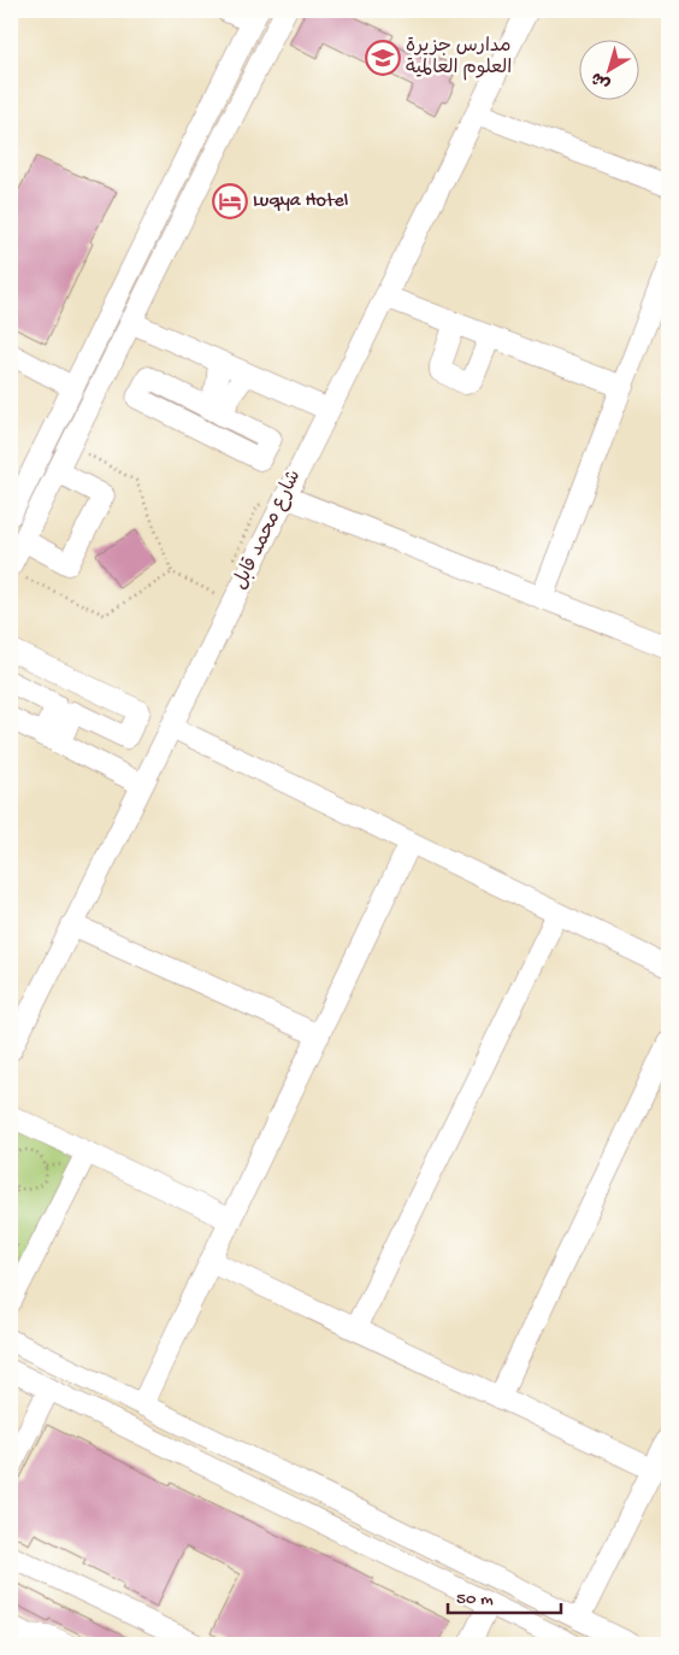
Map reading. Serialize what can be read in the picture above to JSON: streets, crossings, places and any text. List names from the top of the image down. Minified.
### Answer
{"streets":{"street":["شارع محمد قابل"]},"places":{"school or university":["مدارس جزيرة العلوم العالمية"],"hotel":["Luqya Hotel"]},"scale_bar":"50 m","north":"bottom left"}
